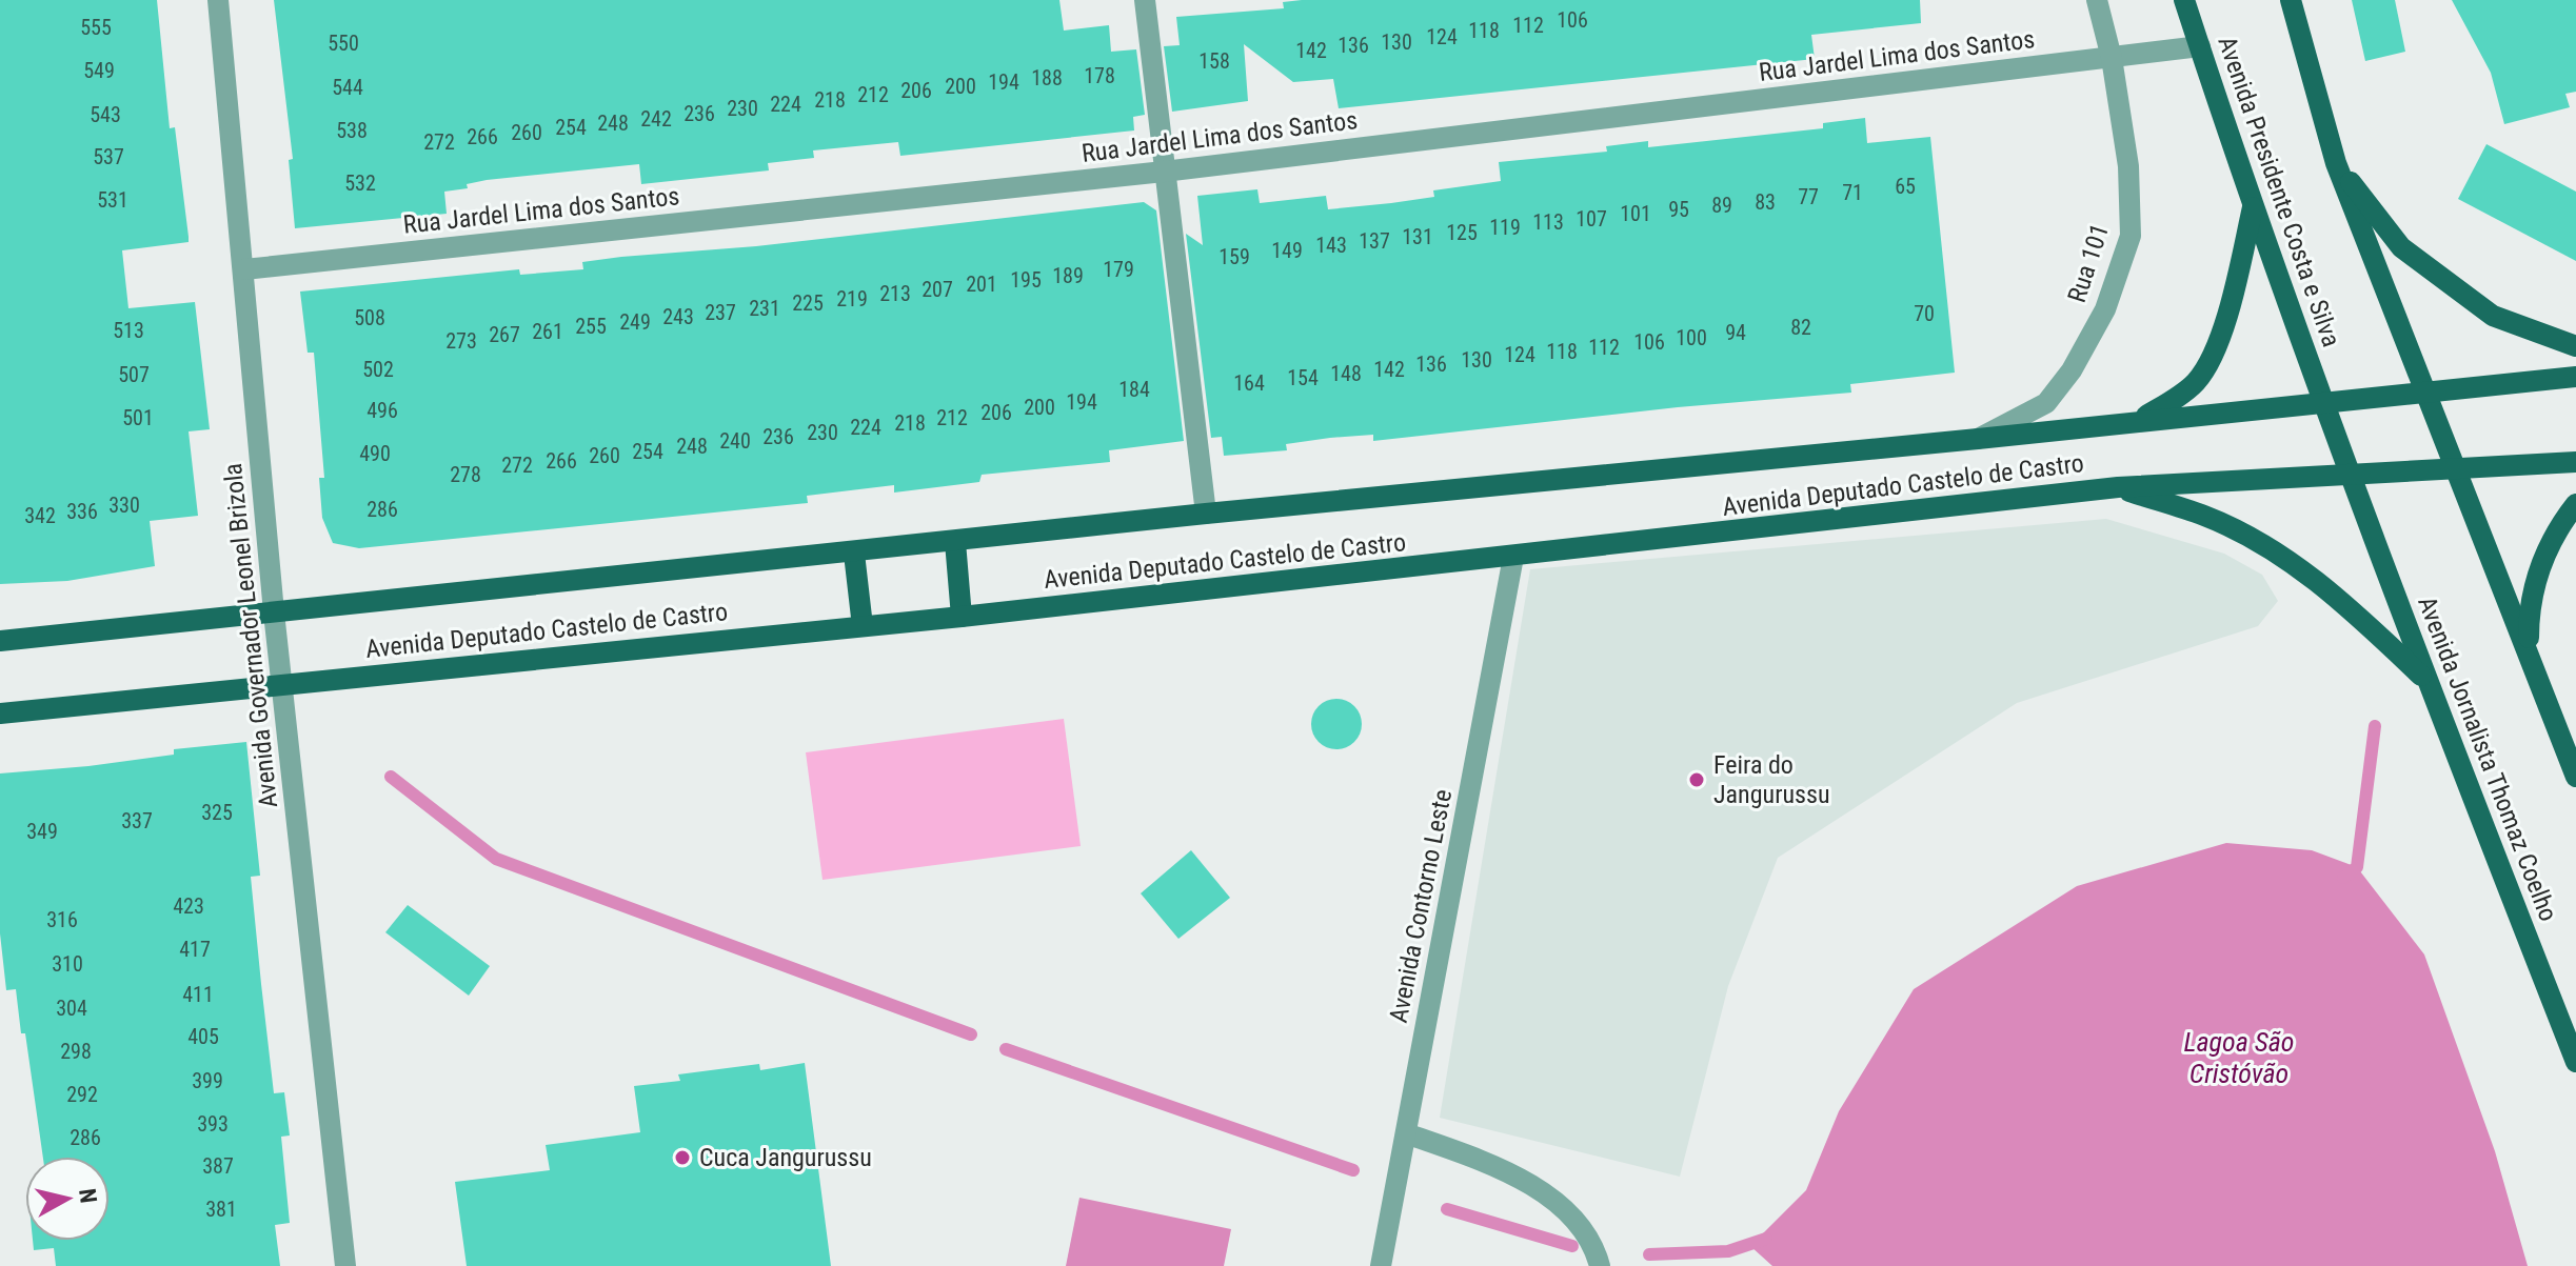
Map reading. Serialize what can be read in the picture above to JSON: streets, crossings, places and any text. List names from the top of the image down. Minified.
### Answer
{"streets":{"main road":["Avenida Presidente Costa e Silva","Avenida Deputado Castelo de Castro","Avenida Jornalista Thomaz Coelho"],"street":["Rua Jardel Lima dos Santos","Rua 101","Avenida Governador Leonel Brizola","Avenida Contorno Leste"]},"crossings":[["Rua Jardel Lima dos Santos","Avenida Presidente Costa e Silva"],["Rua Jardel Lima dos Santos","Rua 101"],["Rua Jardel Lima dos Santos","Avenida Governador Leonel Brizola"],["Avenida Presidente Costa e Silva","Avenida Deputado Castelo de Castro"],["Avenida Presidente Costa e Silva","Avenida Jornalista Thomaz Coelho"],["Rua 101","Avenida Deputado Castelo de Castro"],["Avenida Deputado Castelo de Castro","Avenida Governador Leonel Brizola"],["Avenida Deputado Castelo de Castro","Avenida Jornalista Thomaz Coelho"],["Avenida Deputado Castelo de Castro","Avenida Contorno Leste"]],"water":["Lagoa São Cristóvão"],"places":["Feira do Jangurussu","Cuca Jangurussu"],"house_numbers":["106","112","555","118","124","130","550","136","142","158","549","178","188","194","200","544","206","212","218","224","230","236","543","242","248","254","538","260","266","272","537","532","65","71","77","531","83","89","95","101","107","113","119","125","131","137","143","149","159","179","189","195","201","207","213","219","225","231","237","70","243","508","249","255","82","513","261","94","267","100","273","106","112","118","124","130","136","502","142","148","507","154","164","184","194","200","496","206","501","212","218","224","230","236","240","248","254","490","260","266","272","278","330","286","336","342","325","337","349","423","316","417","310","411","304","405","298","399","292","393","286","387","381"],"north":"right"}
